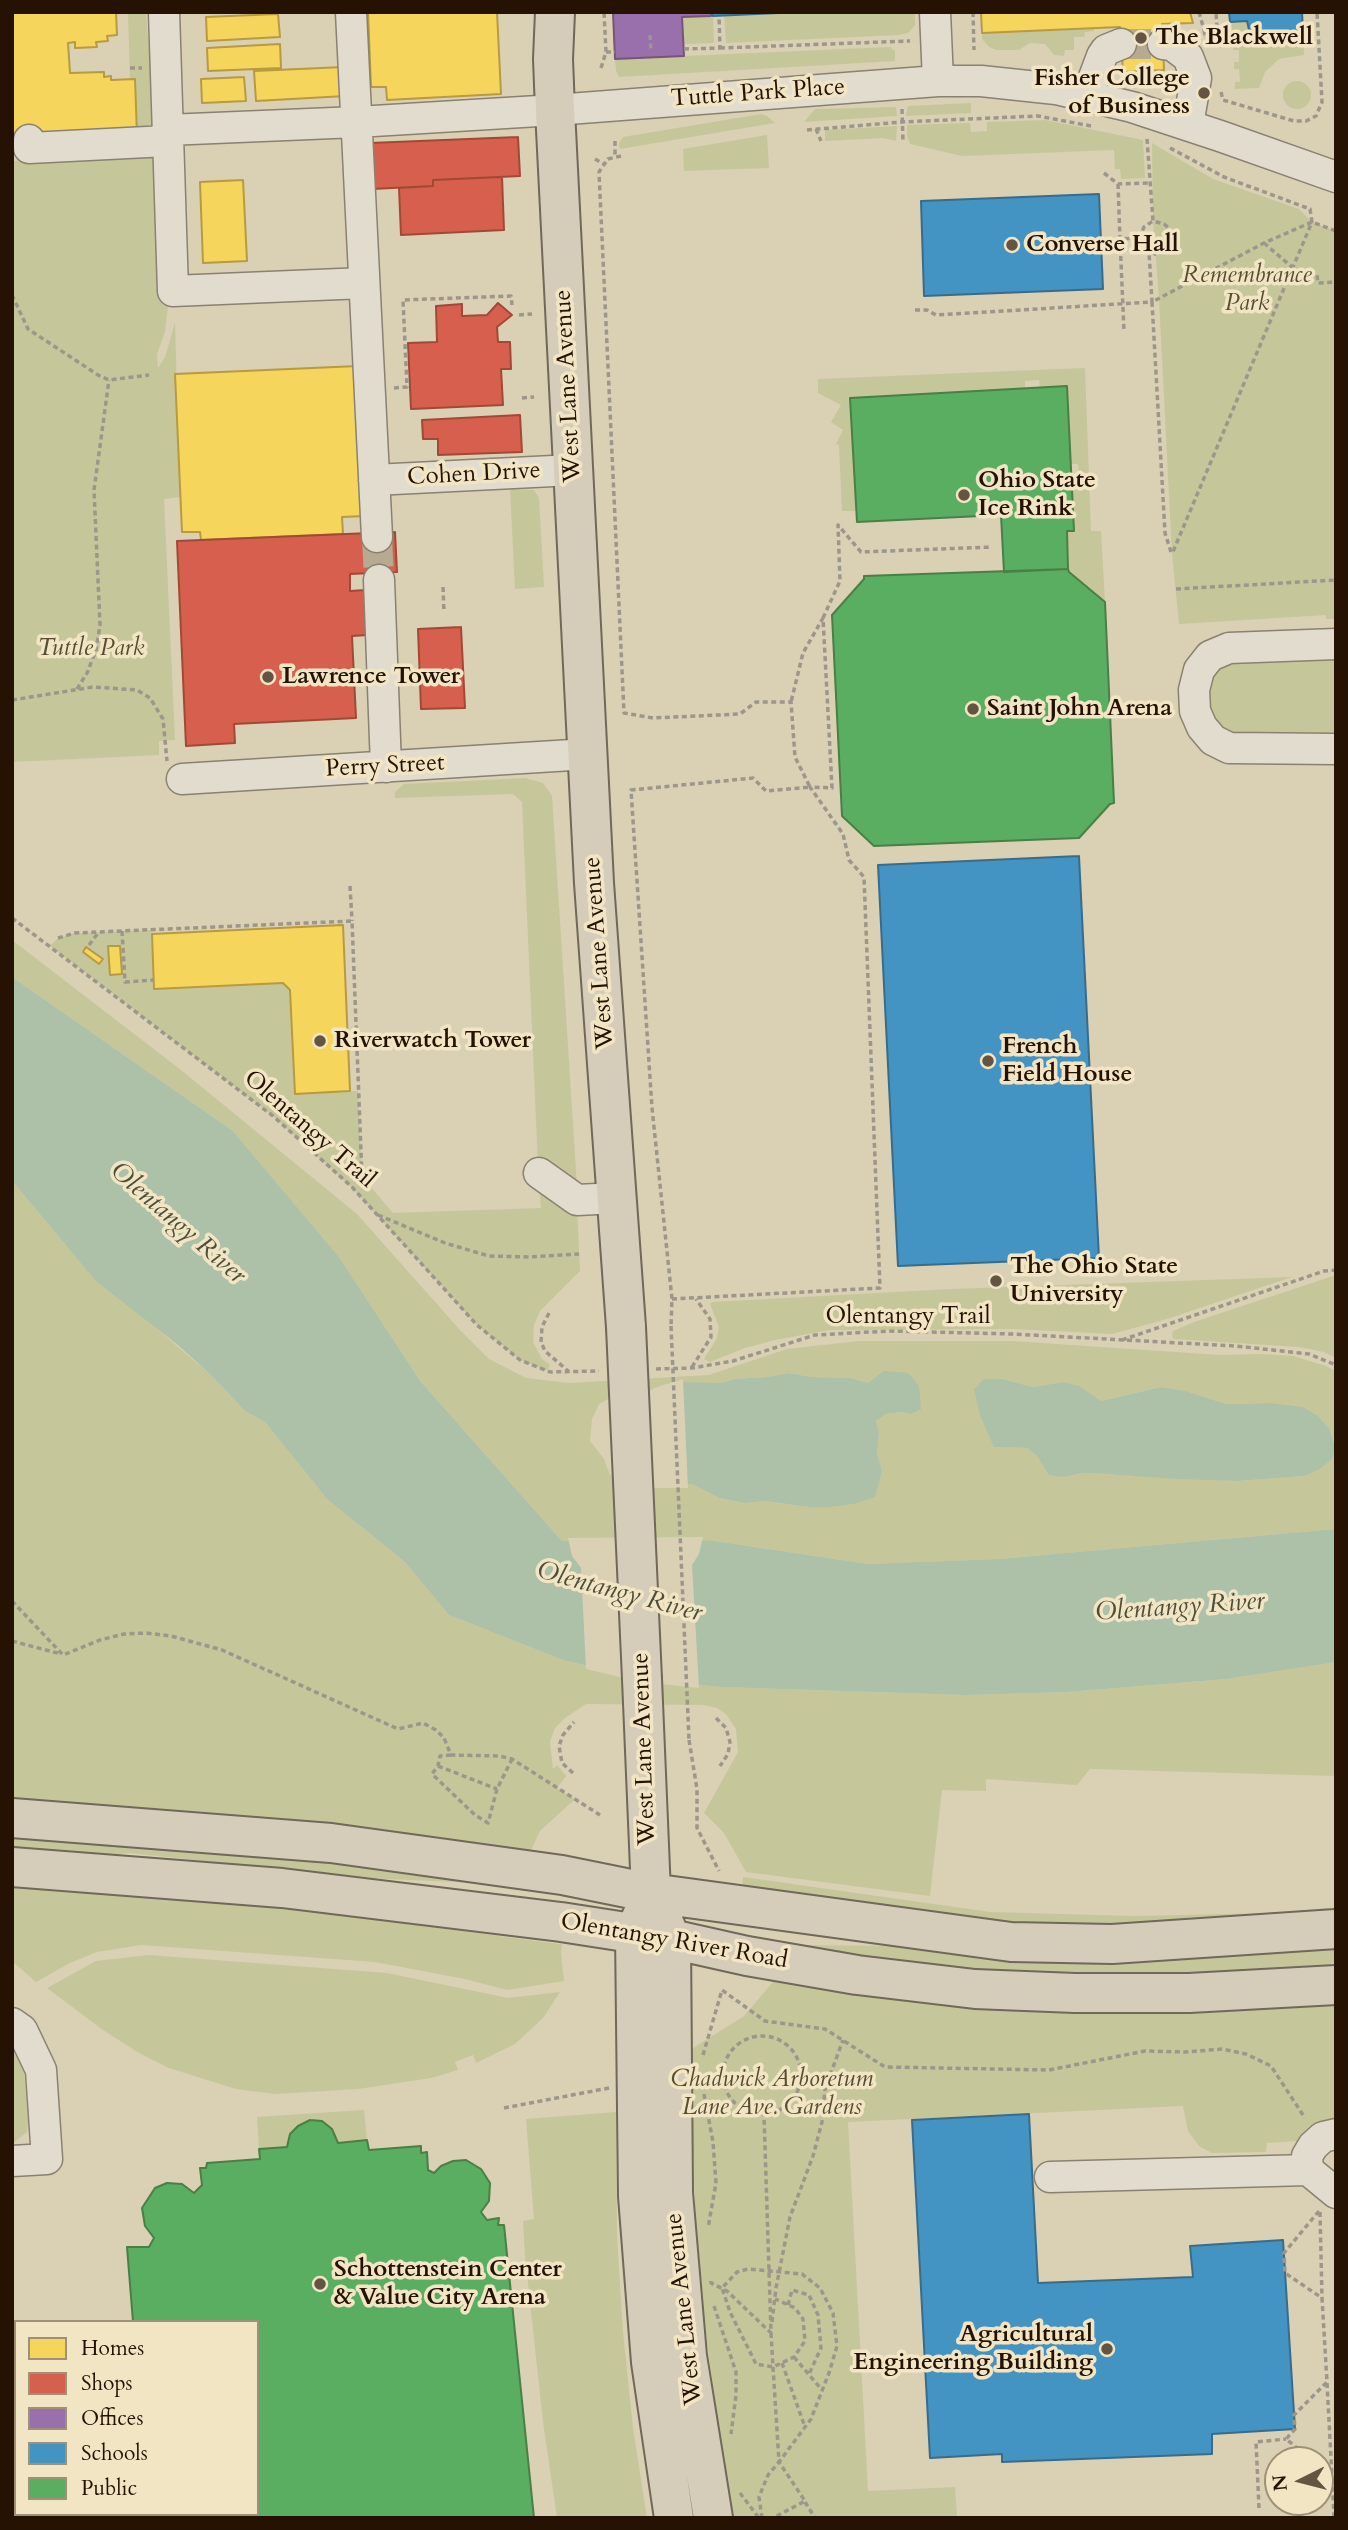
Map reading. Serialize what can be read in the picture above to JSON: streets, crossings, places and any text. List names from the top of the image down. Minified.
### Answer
{"streets":{"main road":["West Lane Avenue","Olentangy River Road"],"street":["Tuttle Park Place","Cohen Drive","Perry Street"],"path":["Olentangy Trail"]},"crossings":[["Tuttle Park Place","West Lane Avenue"],["West Lane Avenue","Cohen Drive"],["West Lane Avenue","Perry Street"],["West Lane Avenue","Olentangy River Road"]],"water":["Olentangy River"],"parks":["Remembrance Park","Tuttle Park","Chadwick Arboretum Lane Ave. Gardens"],"places":["The Blackwell","Fisher College of Business","Converse Hall","Ohio State Ice Rink","Lawrence Tower","Saint John Arena","Riverwatch Tower","French Field House","The Ohio State University","Schottenstein Center & Value City Arena","Agricultural Engineering Building"],"legend":["Homes","Shops","Offices","Schools","Public"],"north":"left"}
